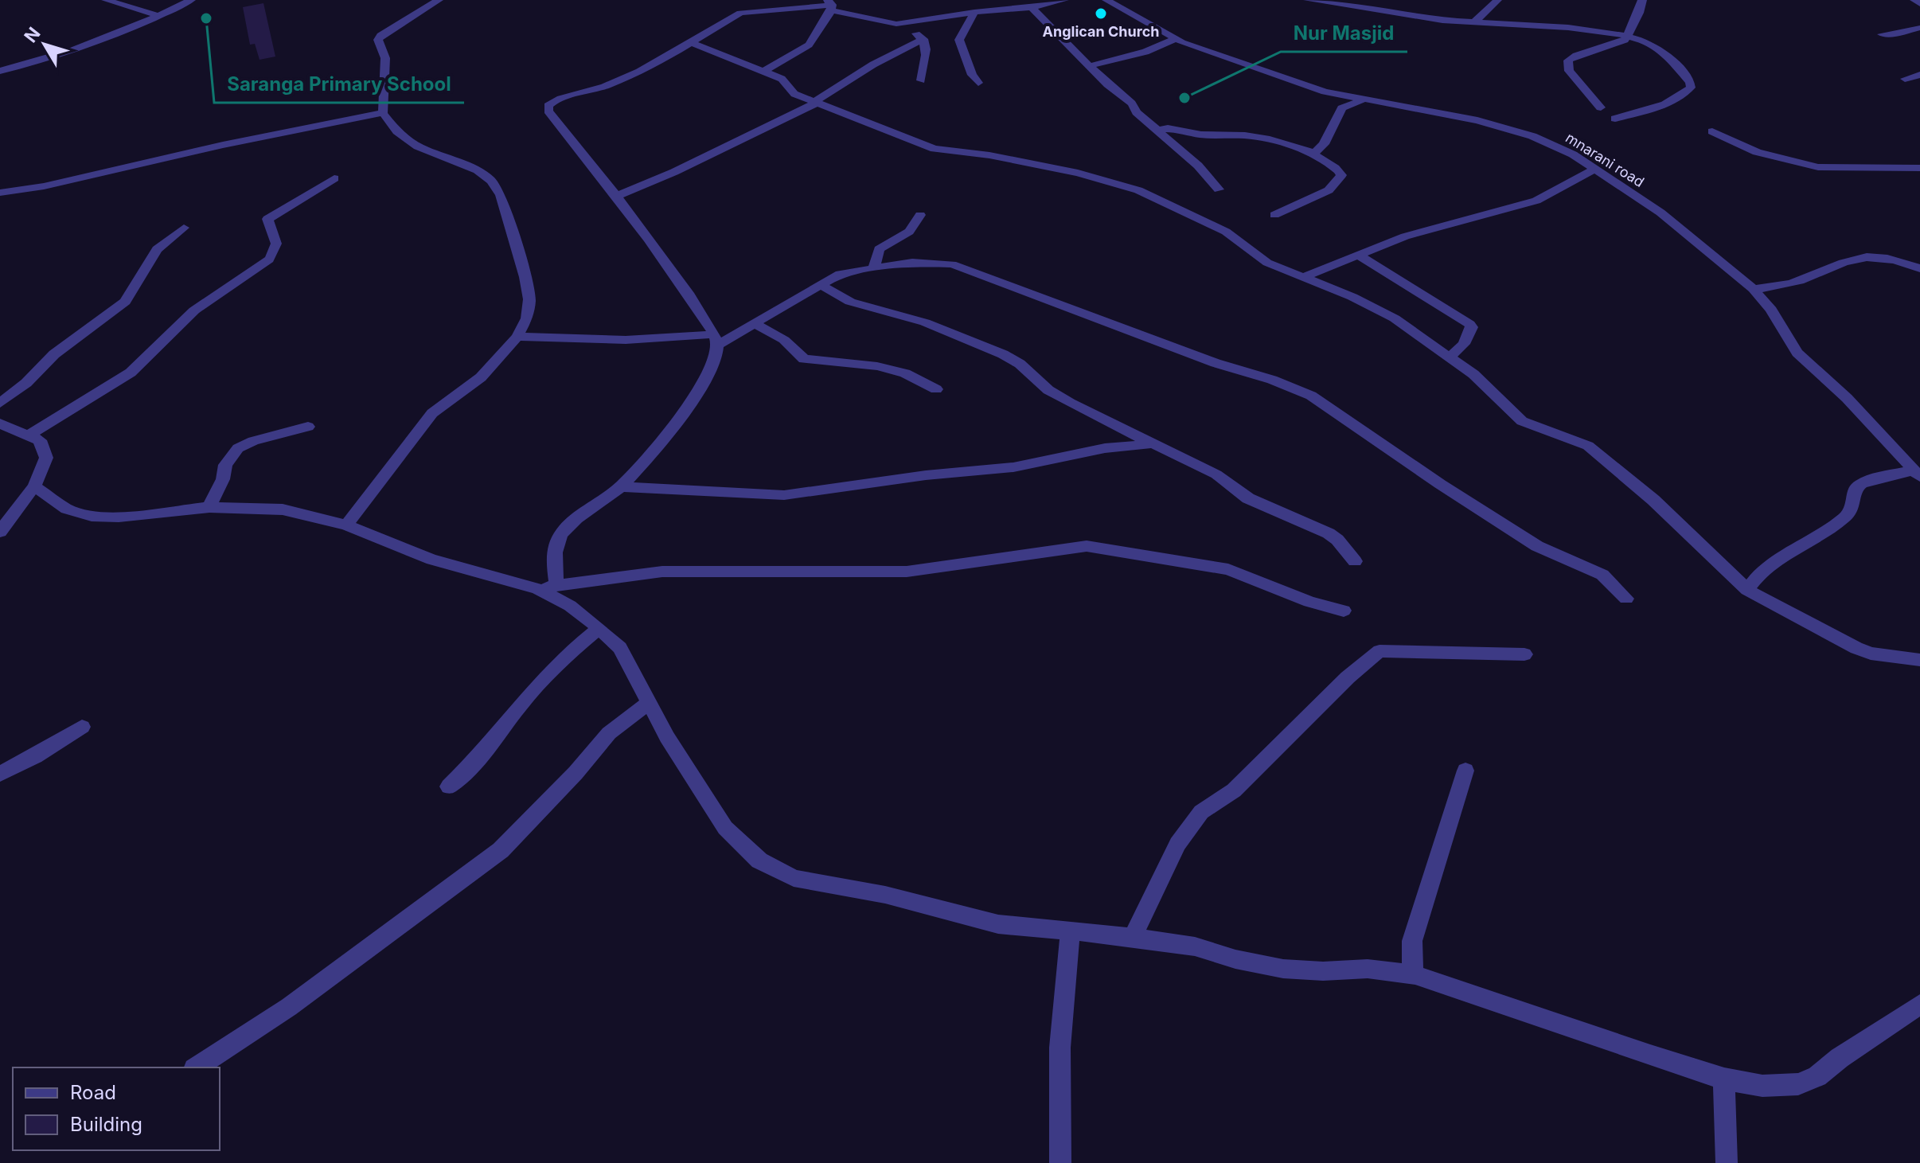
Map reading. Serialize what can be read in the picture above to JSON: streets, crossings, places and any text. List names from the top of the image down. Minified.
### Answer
{"streets":{"street":["mnarani road"]},"places":["Anglican Church","Saranga Primary School","Nur Masjid"],"legend":["Road","Building"],"north":"top left"}
